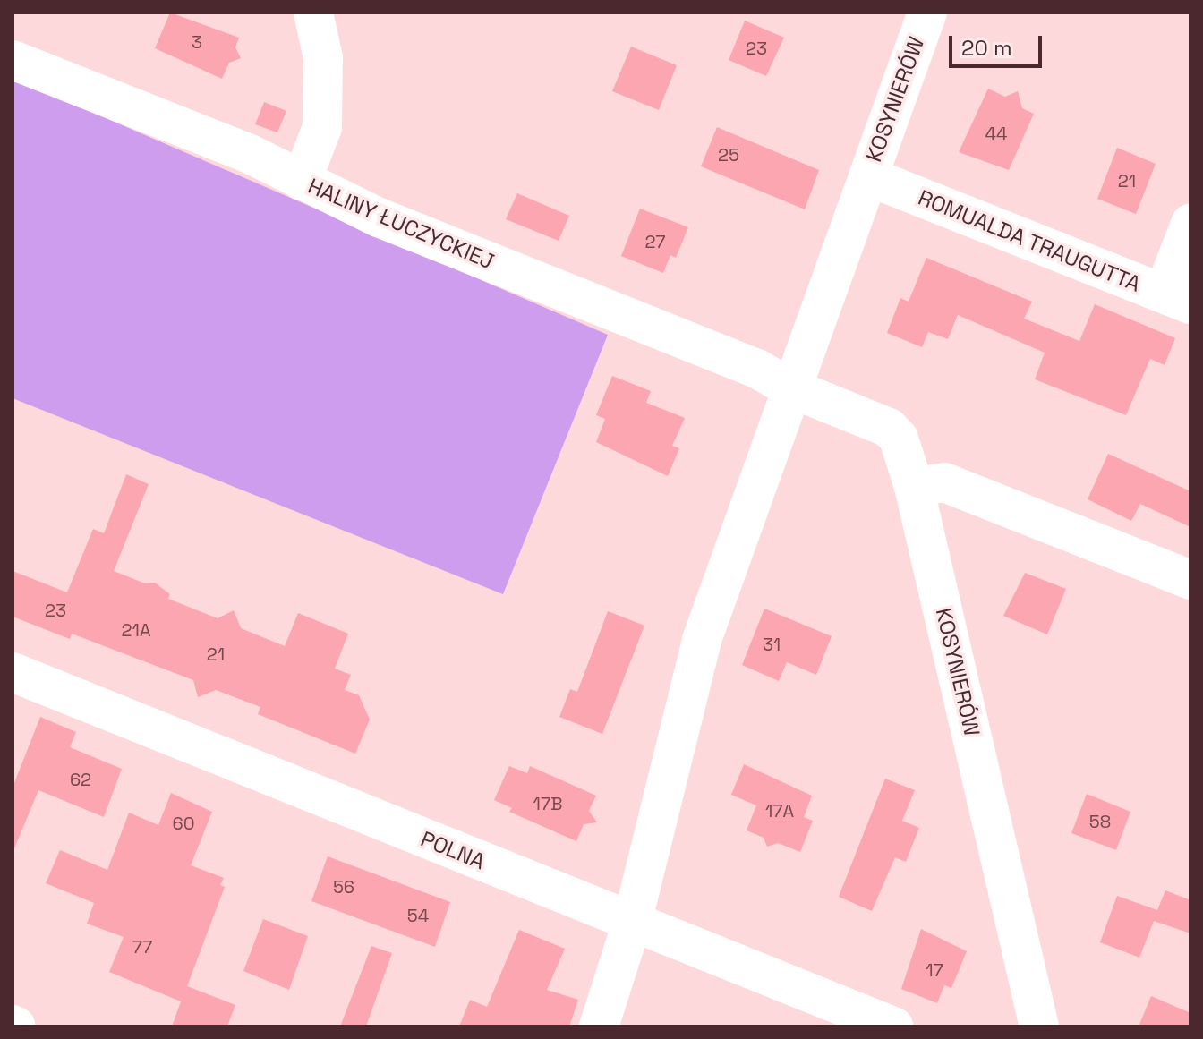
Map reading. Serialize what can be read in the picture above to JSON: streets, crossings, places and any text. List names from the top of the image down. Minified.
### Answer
{"streets":{"street":["KOSYNIERÓW","HALINY ŁUCZYCKIEJ","ROMUALDA TRAUGUTTA","POLNA"]},"crossings":[["KOSYNIERÓW","HALINY ŁUCZYCKIEJ"],["KOSYNIERÓW","ROMUALDA TRAUGUTTA"],["KOSYNIERÓW","POLNA"]],"house_numbers":["3","23","44","25","21","27","23","21A","31","21","62","17B","17A","58","60","56","54","77","17"],"scale_bar":"20 m"}
